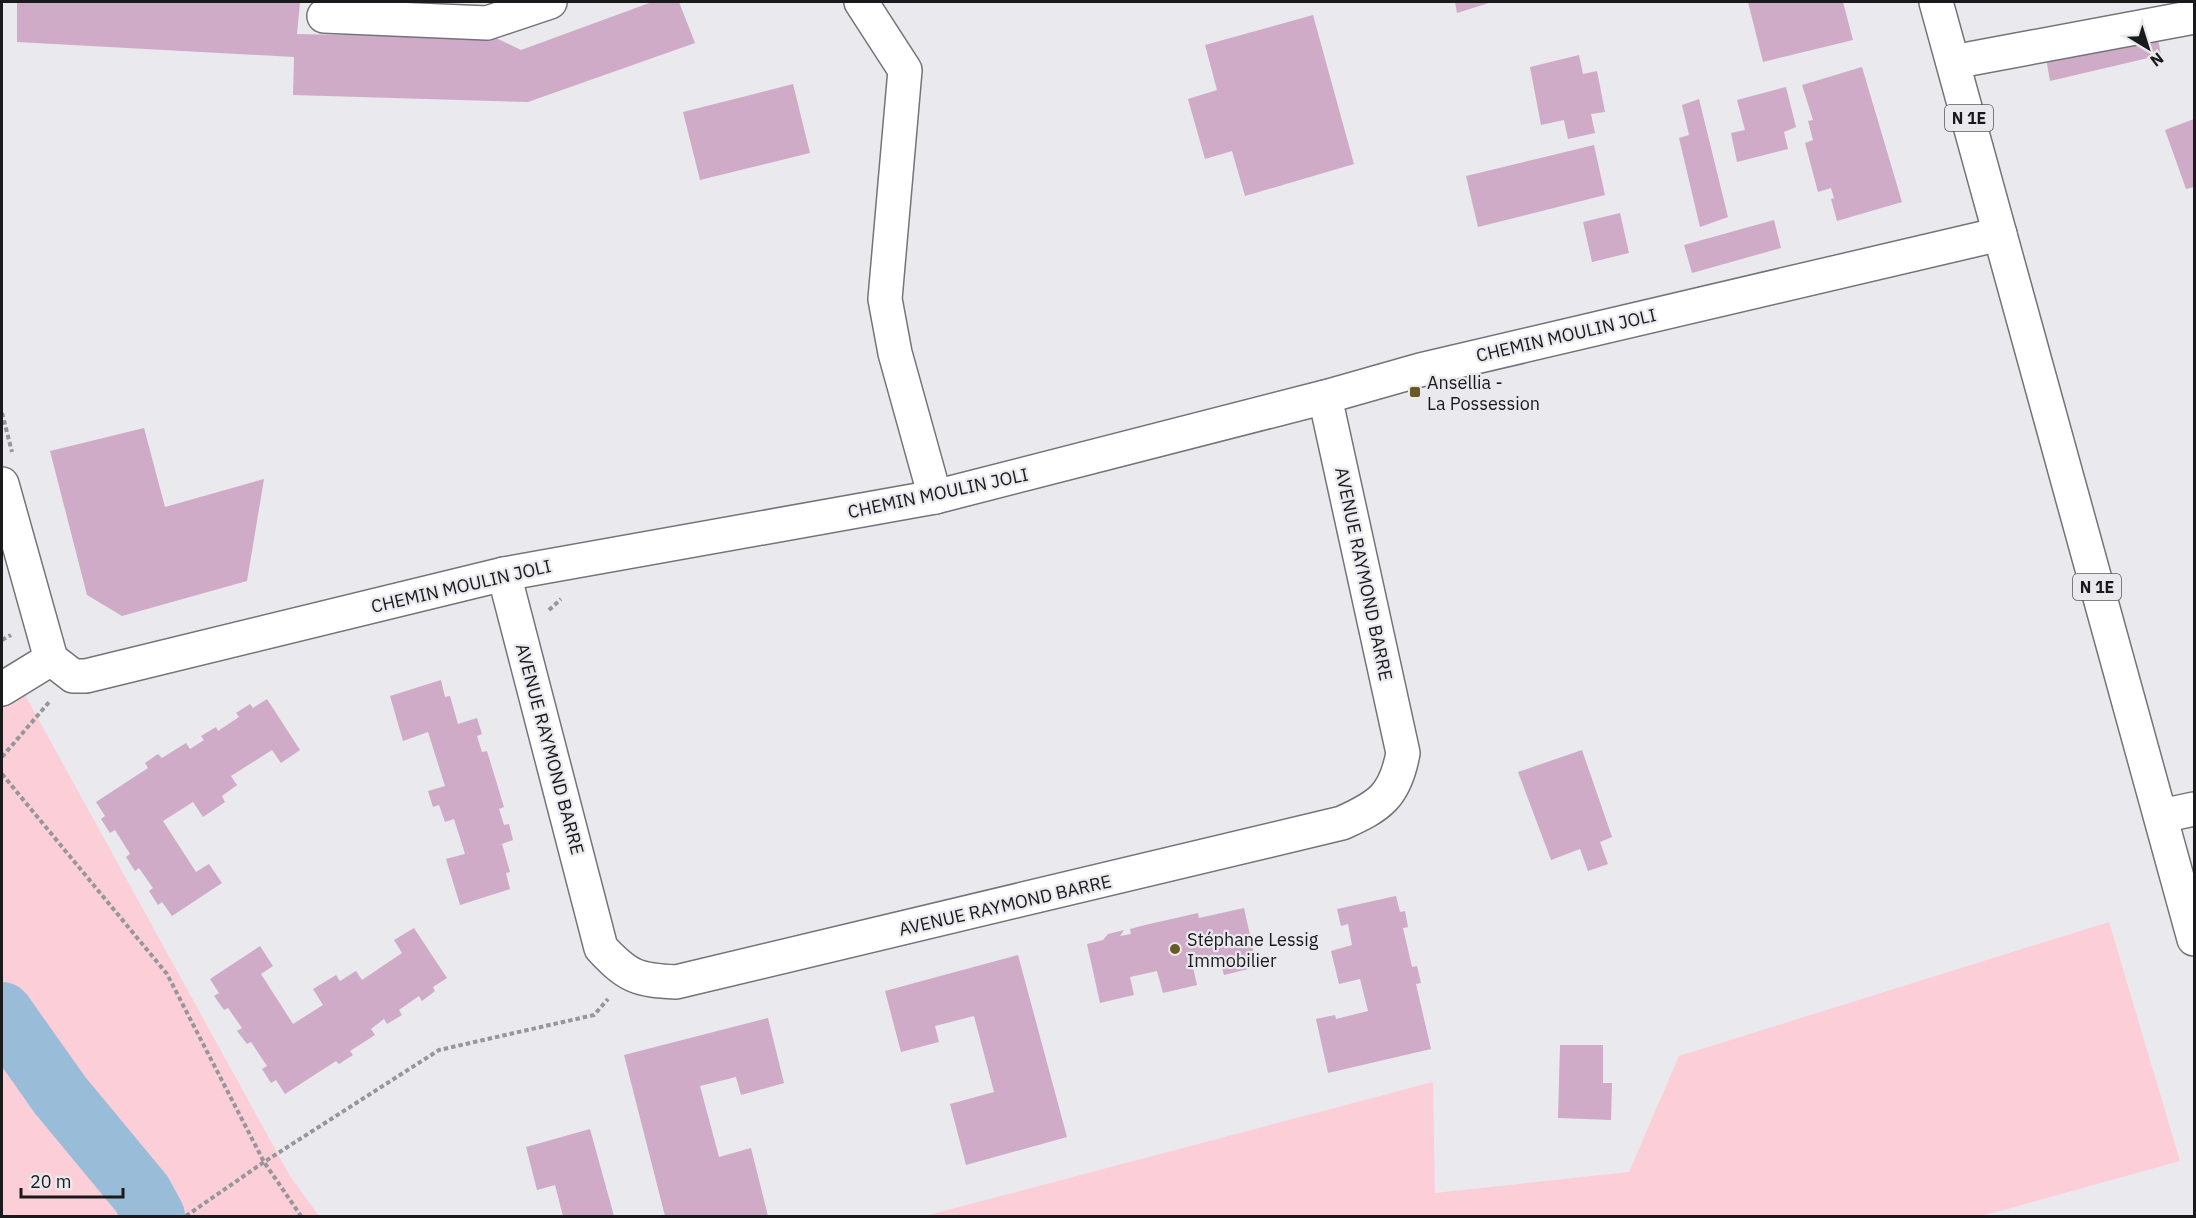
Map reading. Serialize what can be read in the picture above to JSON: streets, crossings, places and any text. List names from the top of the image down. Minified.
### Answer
{"streets":{"street":["N 1E","CHEMIN MOULIN JOLI","AVENUE RAYMOND BARRE"]},"crossings":[["N 1E","CHEMIN MOULIN JOLI"],["CHEMIN MOULIN JOLI","AVENUE RAYMOND BARRE"]],"places":{"transit":["Ansellia - La Possession"],"other":["Stéphane Lessig Immobilier"]},"scale_bar":"20 m","north":"bottom right"}
